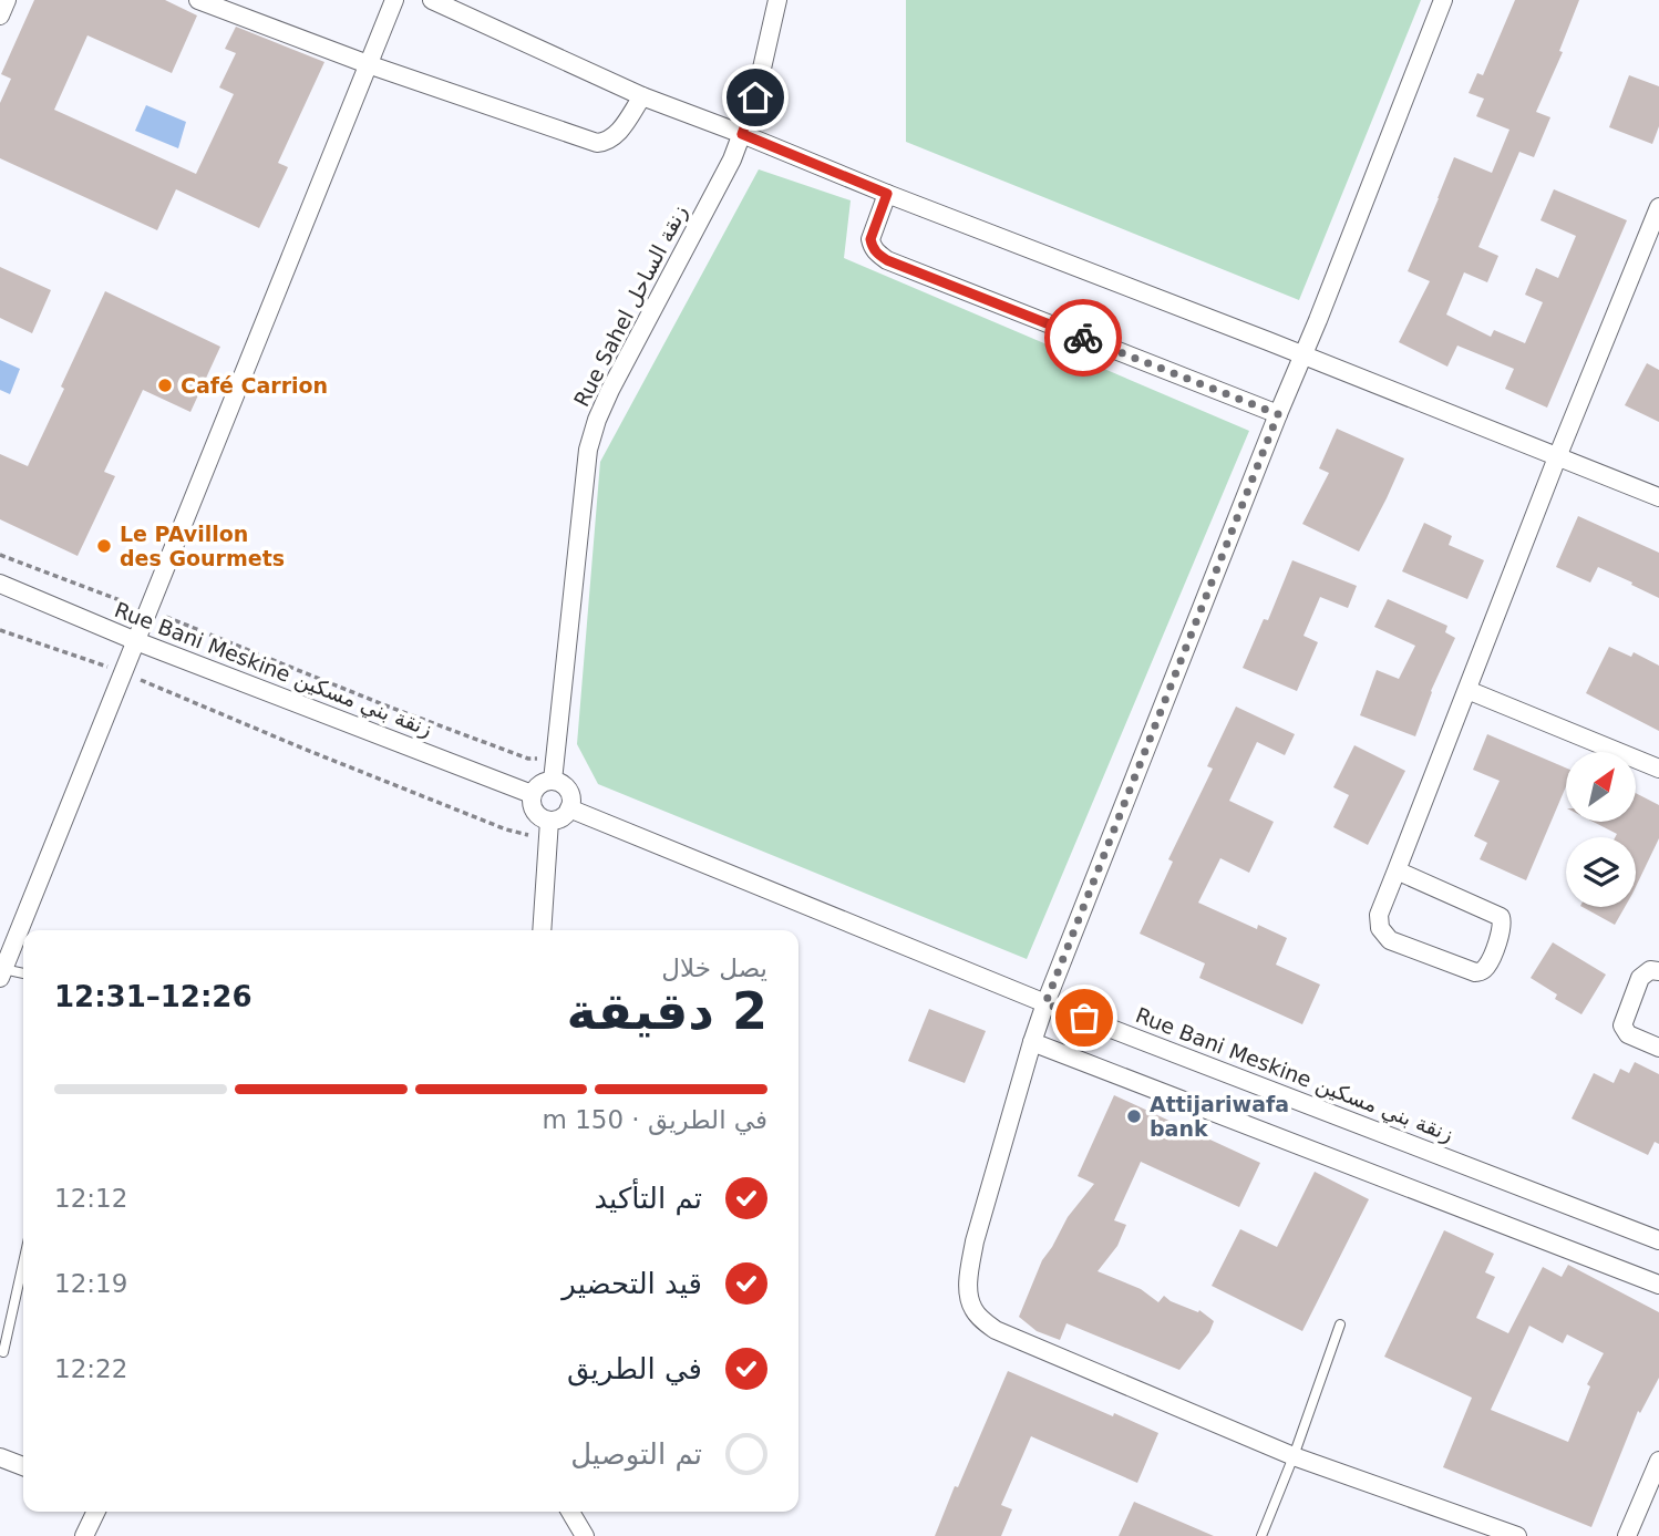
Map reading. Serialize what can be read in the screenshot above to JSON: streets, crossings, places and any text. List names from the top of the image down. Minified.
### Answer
{"streets":{"street":["Rue Sahel زنقة الساحل","Rue Bani Meskine زنقة بني مسكين"]},"crossings":[["Rue Sahel زنقة الساحل","Rue Bani Meskine زنقة بني مسكين"]],"places":["Café Carrion","Le PAvillon des Gourmets","Attijariwafa bank"],"north":"top right","page":{"heading":["2 دقيقة","يصل خلال","12:26–12:31"],"bar":"في الطريق · 150 m","list":[["تم التأكيد","12:12"],["قيد التحضير","12:19"],["في الطريق","12:22"],"تم التوصيل"]}}
